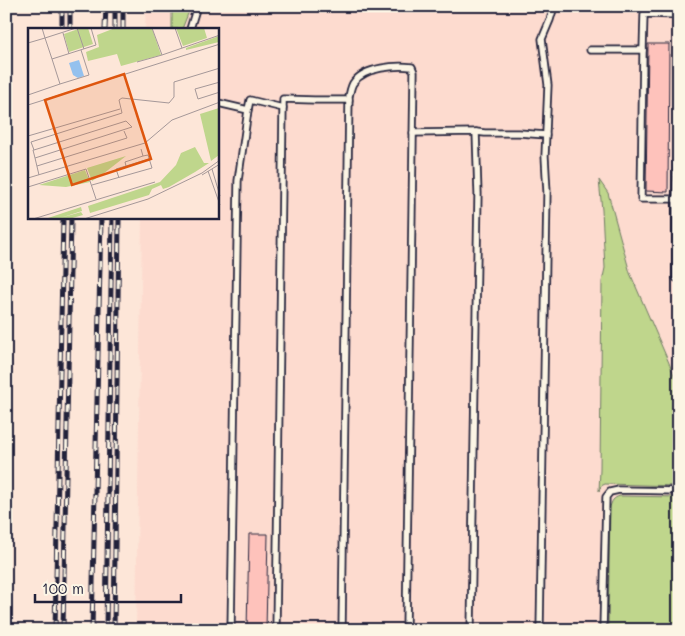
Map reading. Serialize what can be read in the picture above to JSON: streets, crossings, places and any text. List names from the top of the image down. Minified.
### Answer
{"scale_bar":"100 m"}
